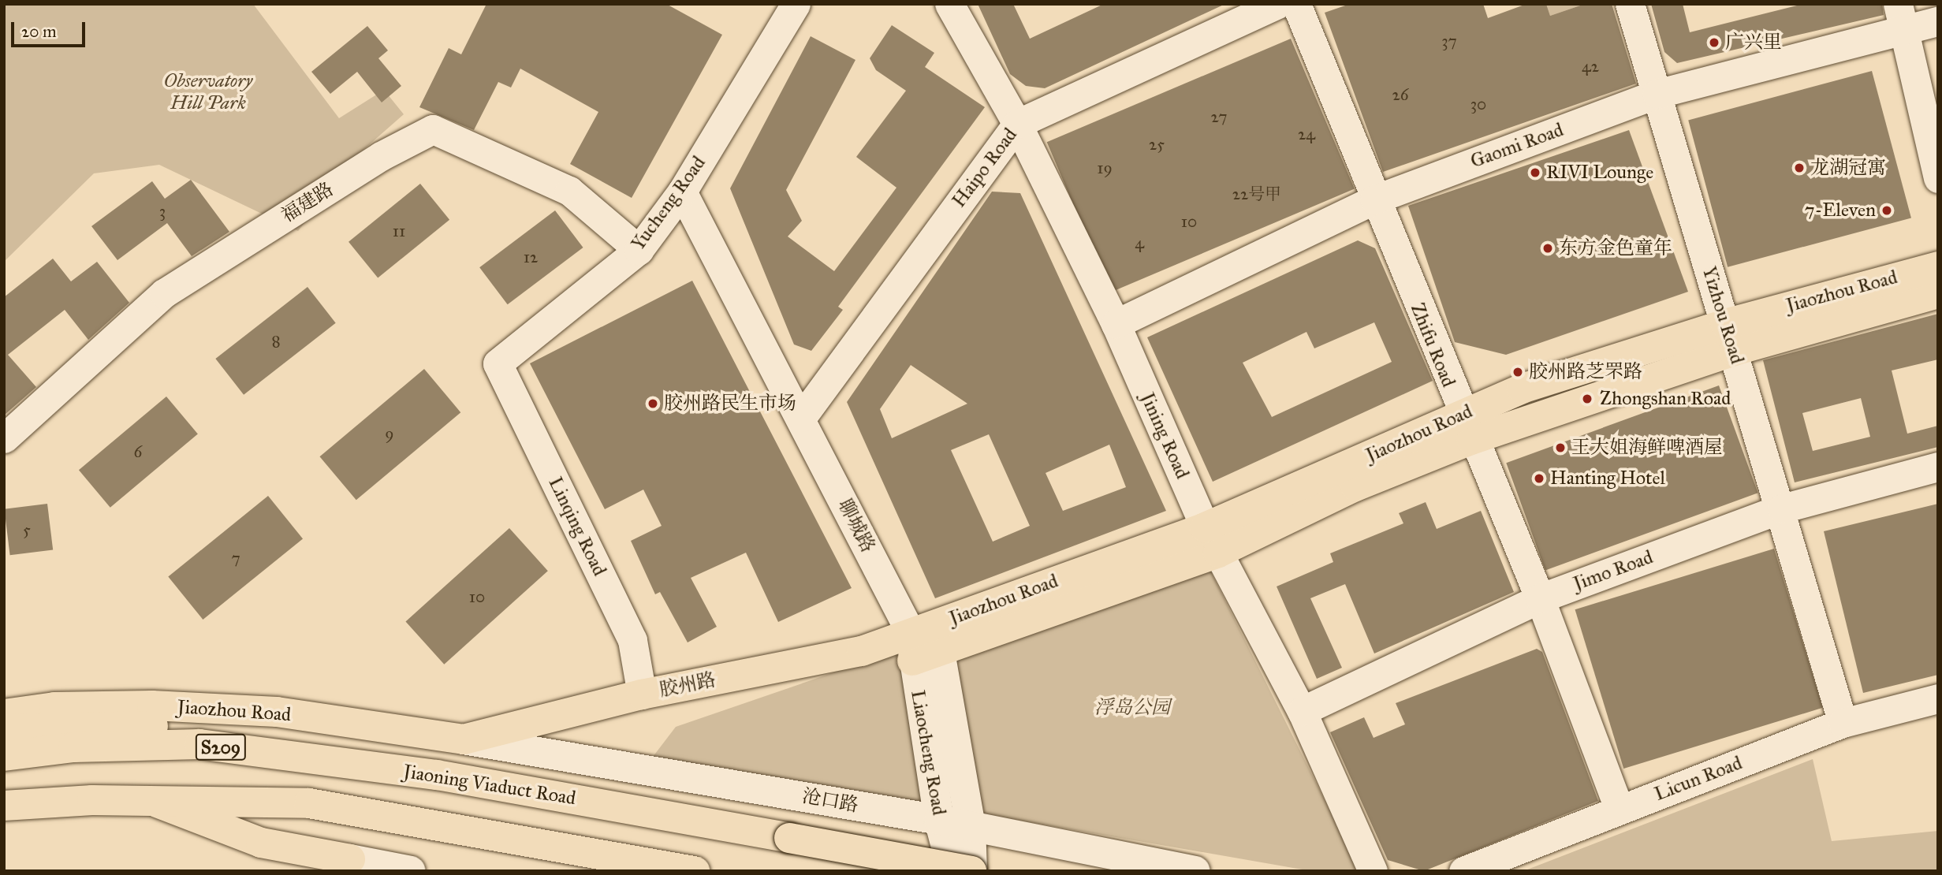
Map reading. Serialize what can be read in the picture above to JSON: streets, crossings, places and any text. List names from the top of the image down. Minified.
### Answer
{"streets":{"main road":["Jiaozhou Road","胶州路","S209","Liaocheng Road","Jiaoning Viaduct Road","沧口路"],"street":["Gaomi Road","Haipo Road","福建路","Yucheng Road","Yizhou Road","Zhifu Road","Jining Road","聊城路","Linqing Road","Jimo Road","Licun Road"]},"crossings":[["Gaomi Road","Yizhou Road"],["Gaomi Road","Zhifu Road"],["Gaomi Road","Jining Road"],["Haipo Road","Jining Road"],["Haipo Road","聊城路"],["福建路","Yucheng Road"],["Yucheng Road","聊城路"],["Yucheng Road","Linqing Road"],["Jiaozhou Road","Yizhou Road"],["Jiaozhou Road","Zhifu Road"],["Jiaozhou Road","Jining Road"],["Jiaozhou Road","聊城路"],["Jiaozhou Road","胶州路"],["Jiaozhou Road","Liaocheng Road"],["Jiaozhou Road","沧口路"],["Yizhou Road","Jimo Road"],["Yizhou Road","Licun Road"],["Zhifu Road","Jimo Road"],["Zhifu Road","Licun Road"],["Jining Road","Jimo Road"],["聊城路","胶州路"],["聊城路","Liaocheng Road"],["Linqing Road","胶州路"],["胶州路","Liaocheng Road"],["胶州路","沧口路"],["Liaocheng Road","沧口路"]],"parks":["Observatory Hill Park","浮岛公园"],"places":["广兴里","龙湖冠寓","RIVI Lounge","7-Eleven","东方金色童年","胶州路芝罘路","Zhongshan Road","胶州路民生市场","王大姐海鲜啤酒屋","Hanting Hotel"],"house_numbers":["37","42","26","30","27","24","25","19","22号甲","3","10","11","4","12","8","9","6","5","7","10"],"scale_bar":"20 m"}
